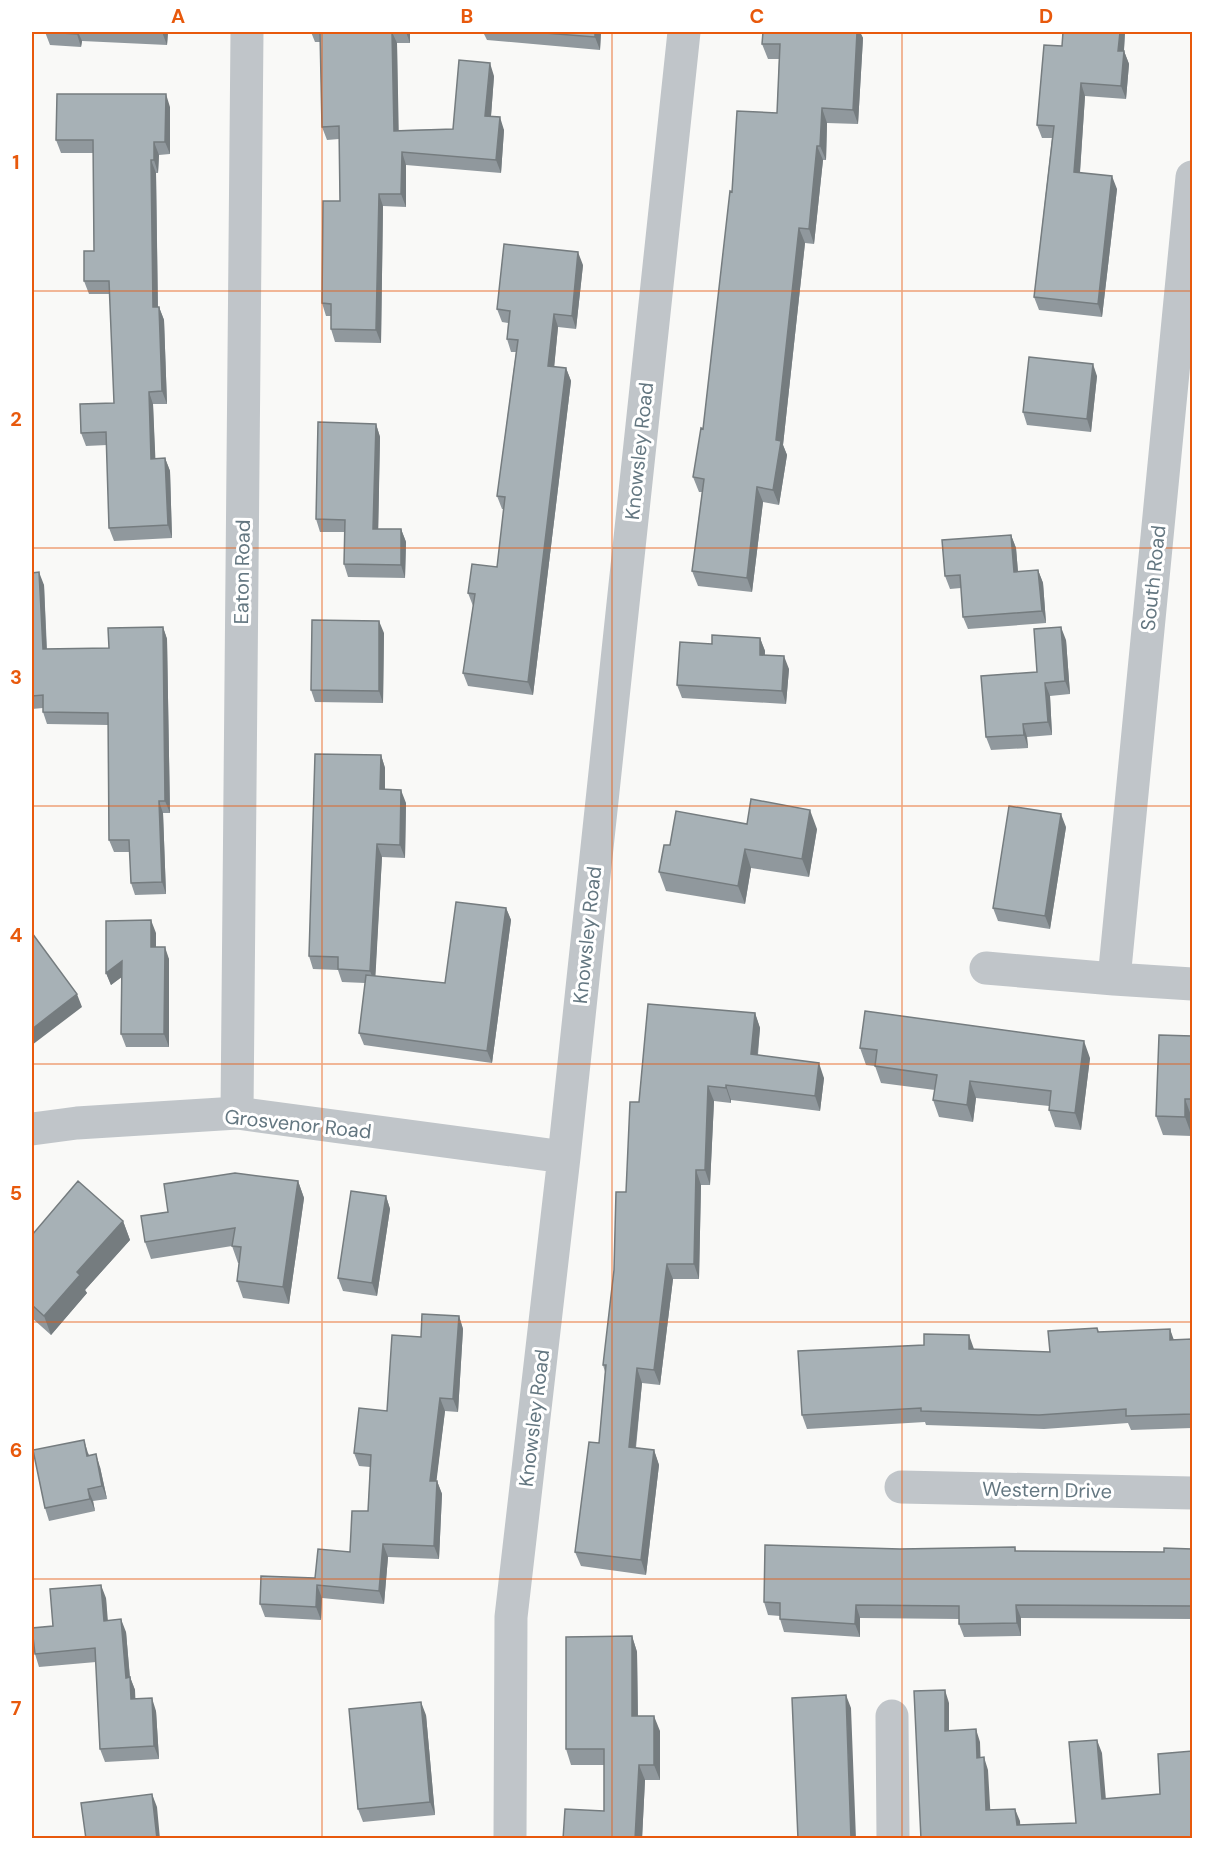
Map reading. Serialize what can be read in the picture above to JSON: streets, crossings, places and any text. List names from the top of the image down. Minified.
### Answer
{"streets":{"street":["Knowsley Road","Eaton Road","South Road","Grosvenor Road","Western Drive"]},"crossings":[["Knowsley Road","Grosvenor Road"],["Eaton Road","Grosvenor Road"]],"grid":{"columns":["A","B","C","D"],"rows":["1","2","3","4","5","6","7"]}}
